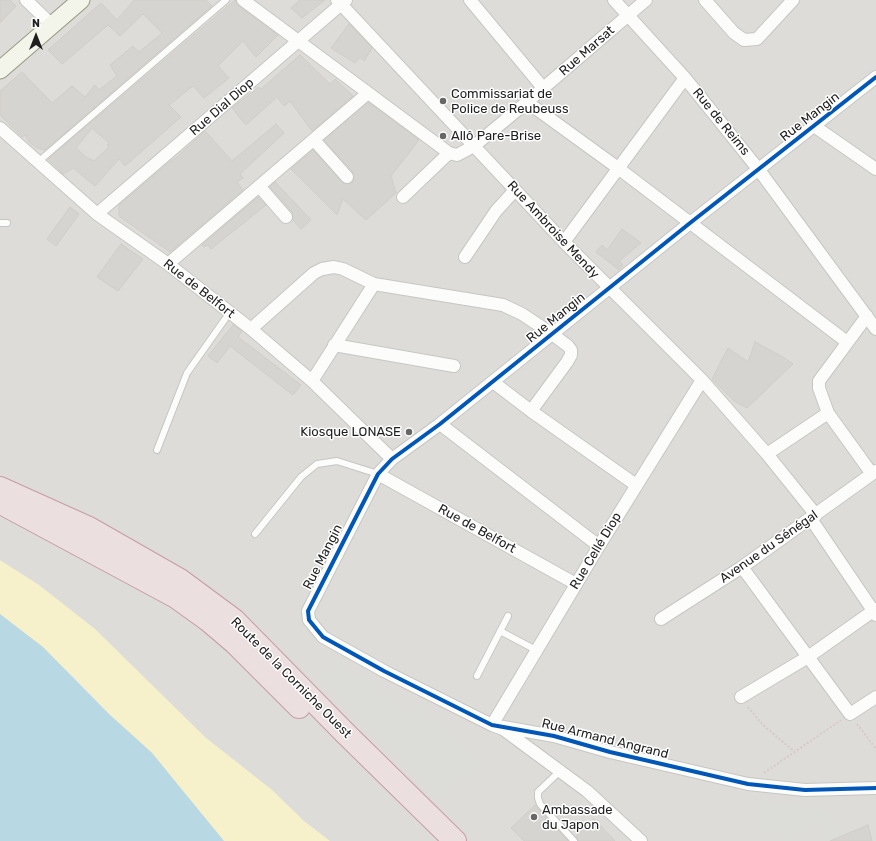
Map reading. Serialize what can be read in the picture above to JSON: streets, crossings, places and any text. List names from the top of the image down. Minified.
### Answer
{"streets":{"highway":["Route de la Corniche Ouest"],"street":["Rue Marsat","Rue Dial Diop","Rue Mangin","Rue de Reims","Rue Ambroise Mendy","Rue de Belfort","Avenue du Sénégal","Rue Cellé Diop","Rue Armand Angrand"]},"crossings":[["Rue Marsat","Rue de Reims"],["Rue Marsat","Rue Ambroise Mendy"],["Rue Dial Diop","Rue Ambroise Mendy"],["Rue Dial Diop","Rue de Belfort"],["Rue Mangin","Rue de Reims"],["Rue Mangin","Rue Ambroise Mendy"],["Rue Mangin","Rue de Belfort"],["Rue Mangin","Rue Armand Angrand"],["Rue Ambroise Mendy","Avenue du Sénégal"],["Rue Ambroise Mendy","Rue Cellé Diop"],["Rue de Belfort","Rue Cellé Diop"],["Rue Cellé Diop","Rue Armand Angrand"]],"places":["Commissariat de Police de Reubeuss","Allô Pare-Brise","Kiosque LONASE","Ambassade du Japon"],"north":"top"}
